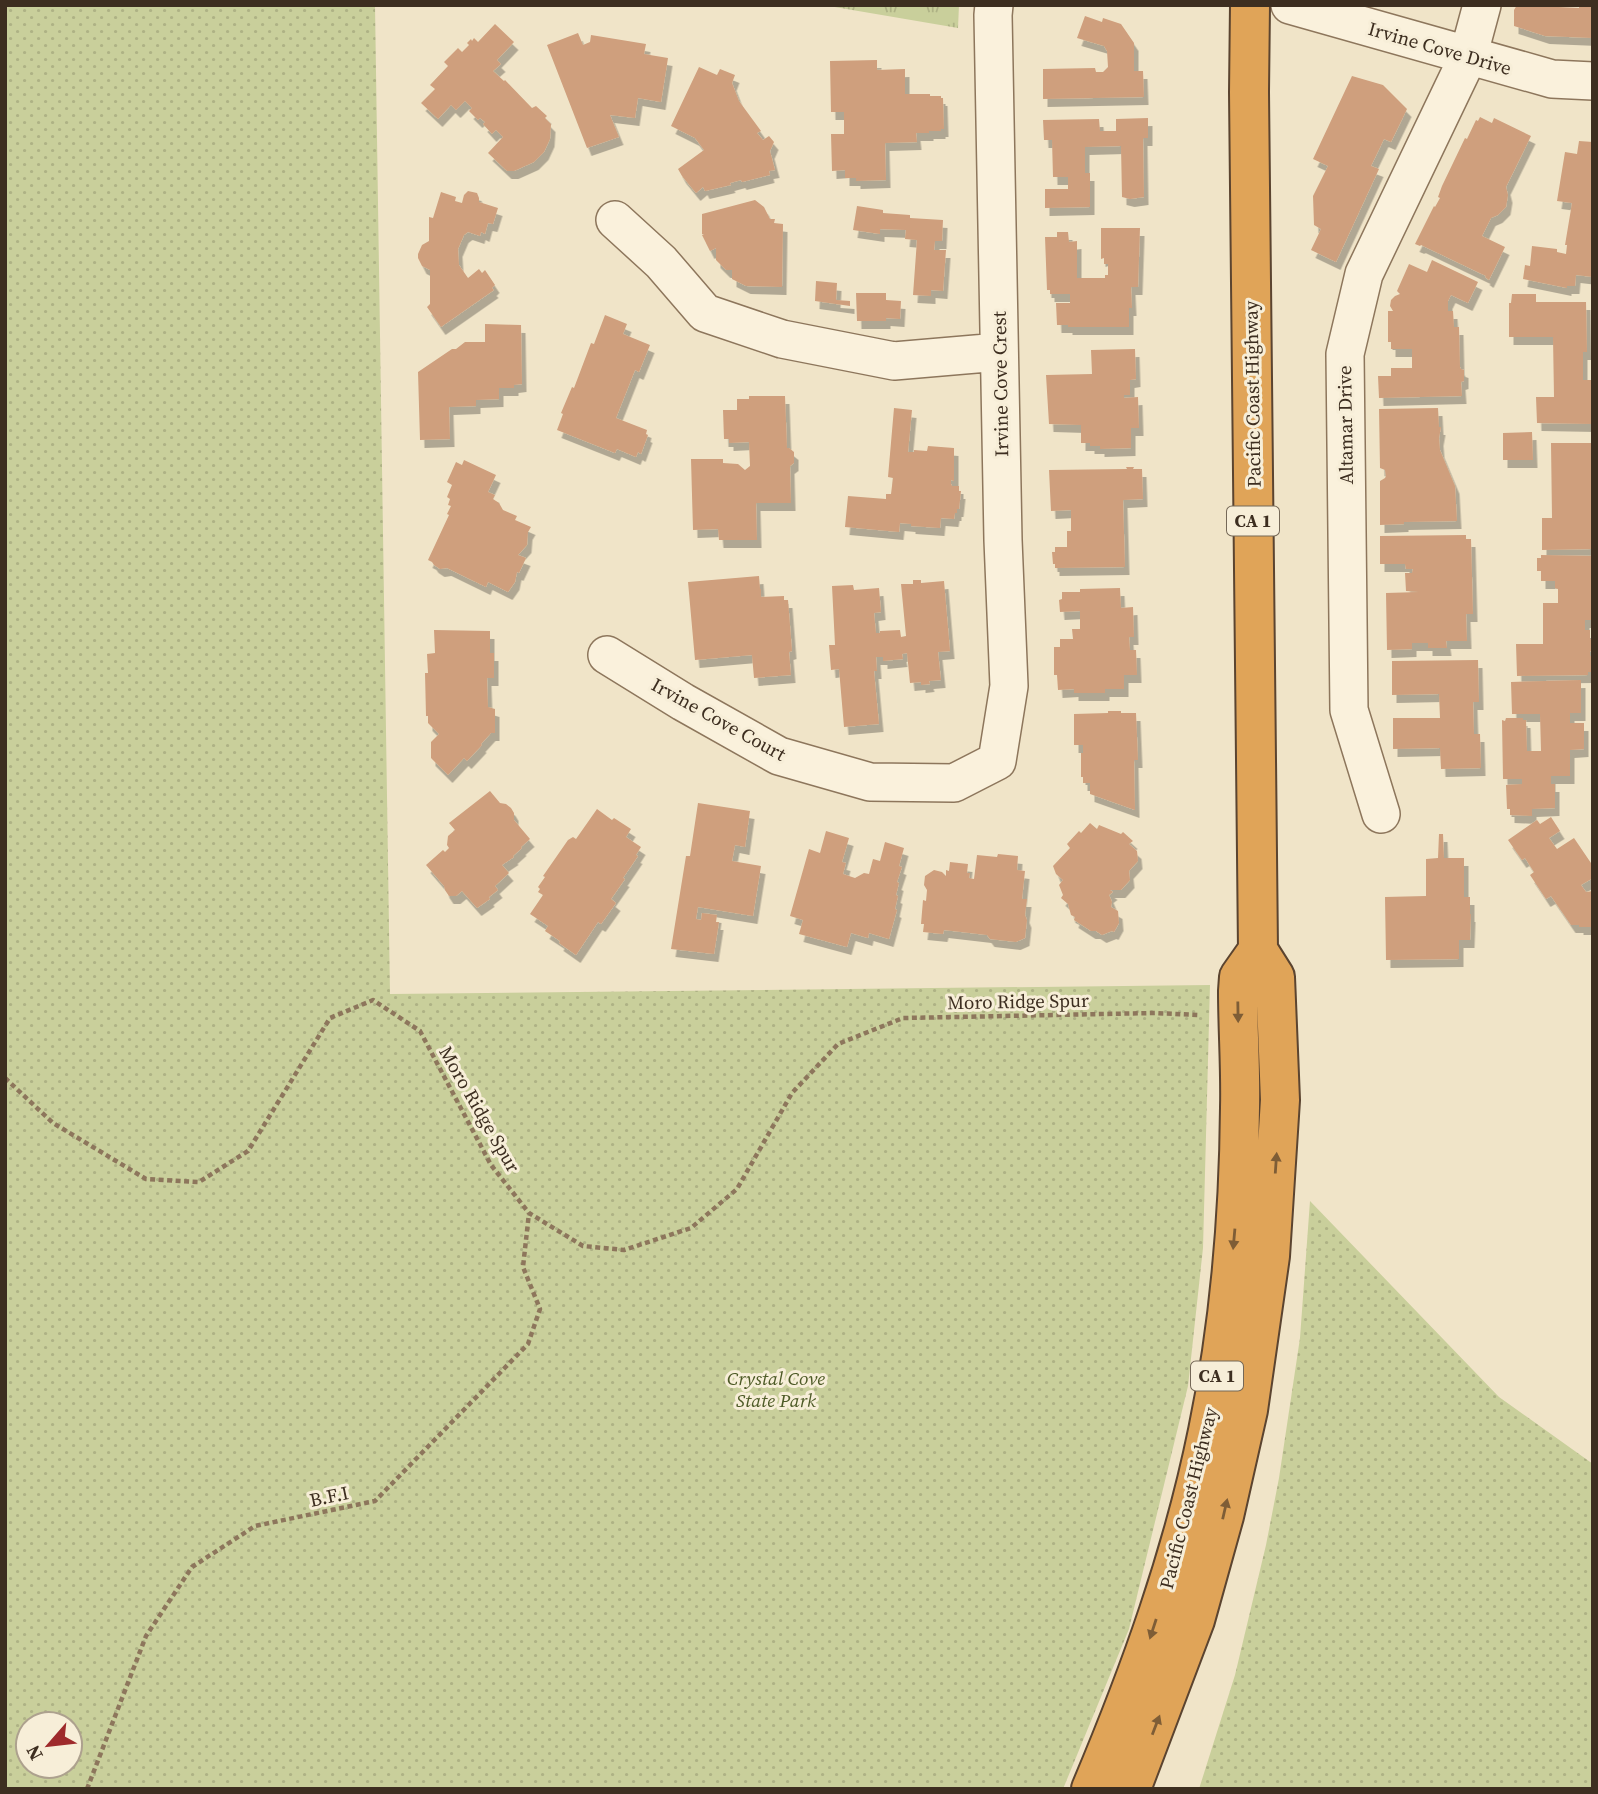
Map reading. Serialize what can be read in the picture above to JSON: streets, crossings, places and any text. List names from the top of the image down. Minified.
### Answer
{"streets":{"highway":["Pacific Coast Highway","CA 1"],"street":["Irvine Cove Drive","Irvine Cove Crest","Altamar Drive","Irvine Cove Court"],"path":["Moro Ridge Spur","B.F.I"]},"crossings":[["Irvine Cove Drive","Altamar Drive"],["Irvine Cove Crest","Irvine Cove Court"],["Moro Ridge Spur","B.F.I"]],"parks":["Crystal Cove State Park"],"north":"bottom left"}
